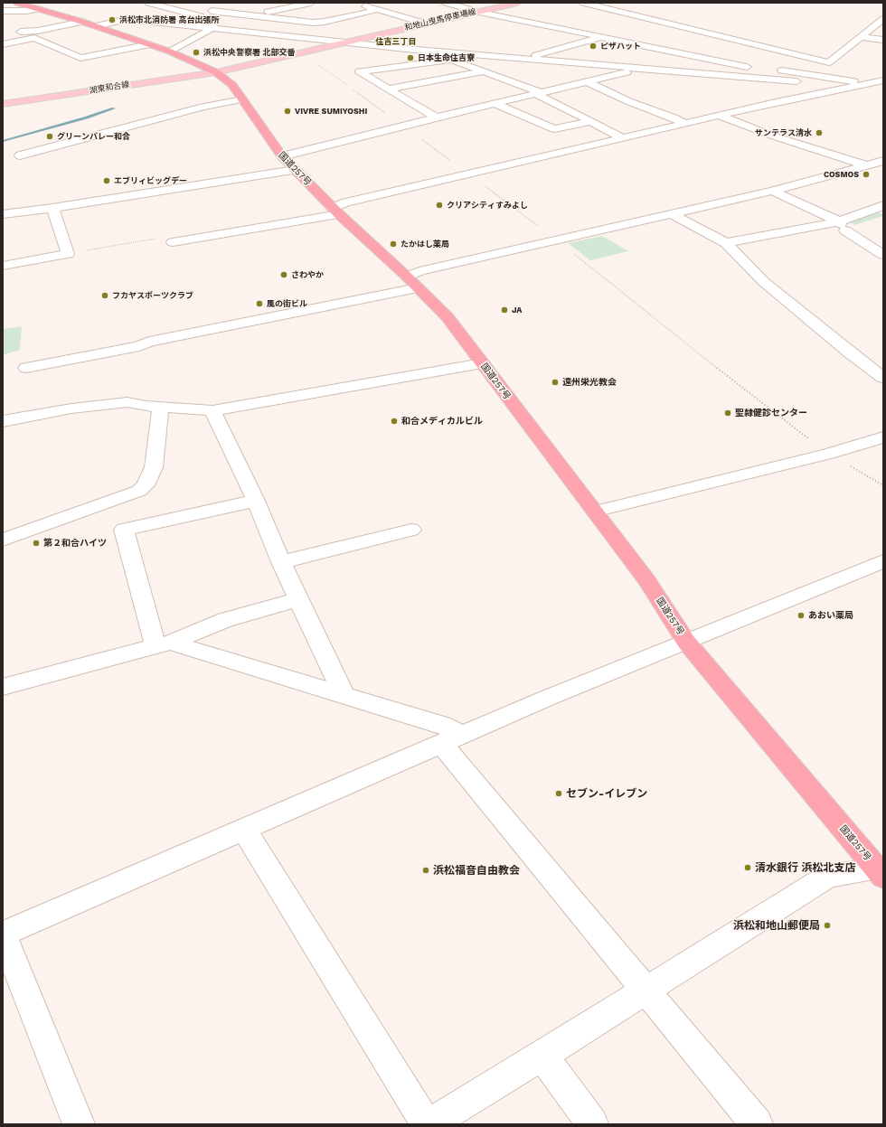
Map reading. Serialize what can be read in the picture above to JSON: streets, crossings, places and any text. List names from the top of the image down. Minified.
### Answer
{"streets":{"highway":["国道257号"],"main road":["和地山曳馬停車場線","湖東和合線"]},"crossings":[["和地山曳馬停車場線","湖東和合線"],["和地山曳馬停車場線","国道257号"],["湖東和合線","国道257号"]],"districts":["住吉三丁目"],"places":["浜松市北消防署 高台出張所","ピザハット","浜松中央警察署 北部交番","日本生命住吉寮","VIVRE SUMIYOSHI","サンテラス清水","グリーンバレー和合","COSMOS","エブリィビッグデー","クリアシティすみよし","たかはし薬局","さわやか","フカヤスポーツクラブ","風の街ビル","JA","遠州栄光教会","聖隷健診センター","和合メディカルビル","第２和合ハイツ","あおい薬局","セブン-イレブン","清水銀行 浜松北支店","浜松福音自由教会","浜松和地山郵便局"]}
